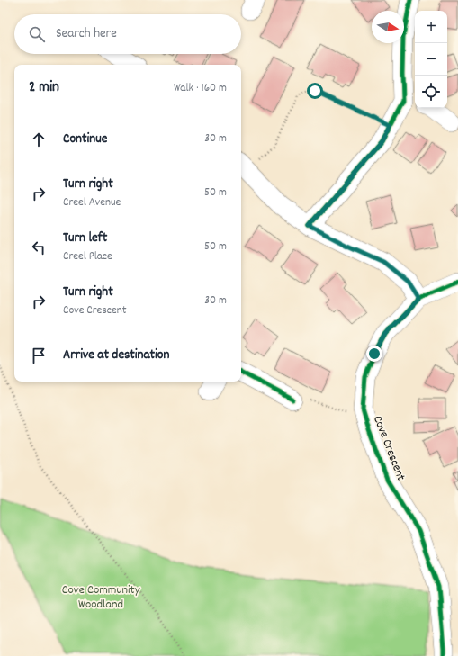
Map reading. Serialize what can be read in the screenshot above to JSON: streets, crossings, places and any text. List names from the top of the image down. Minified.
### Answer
{"streets":{"street":["Cove Crescent"]},"parks":["Cove Community Woodland"],"north":"right","page":{"map_buttons":["+","−"],"search":"Search here","heading":["2 min","Walk · 160 m"],"list":[["Continue","30 m"],["Turn right","Creel Avenue","50 m"],["Turn left","Creel Place","50 m"],["Turn right","Cove Crescent","30 m"],"Arrive at destination"]}}
